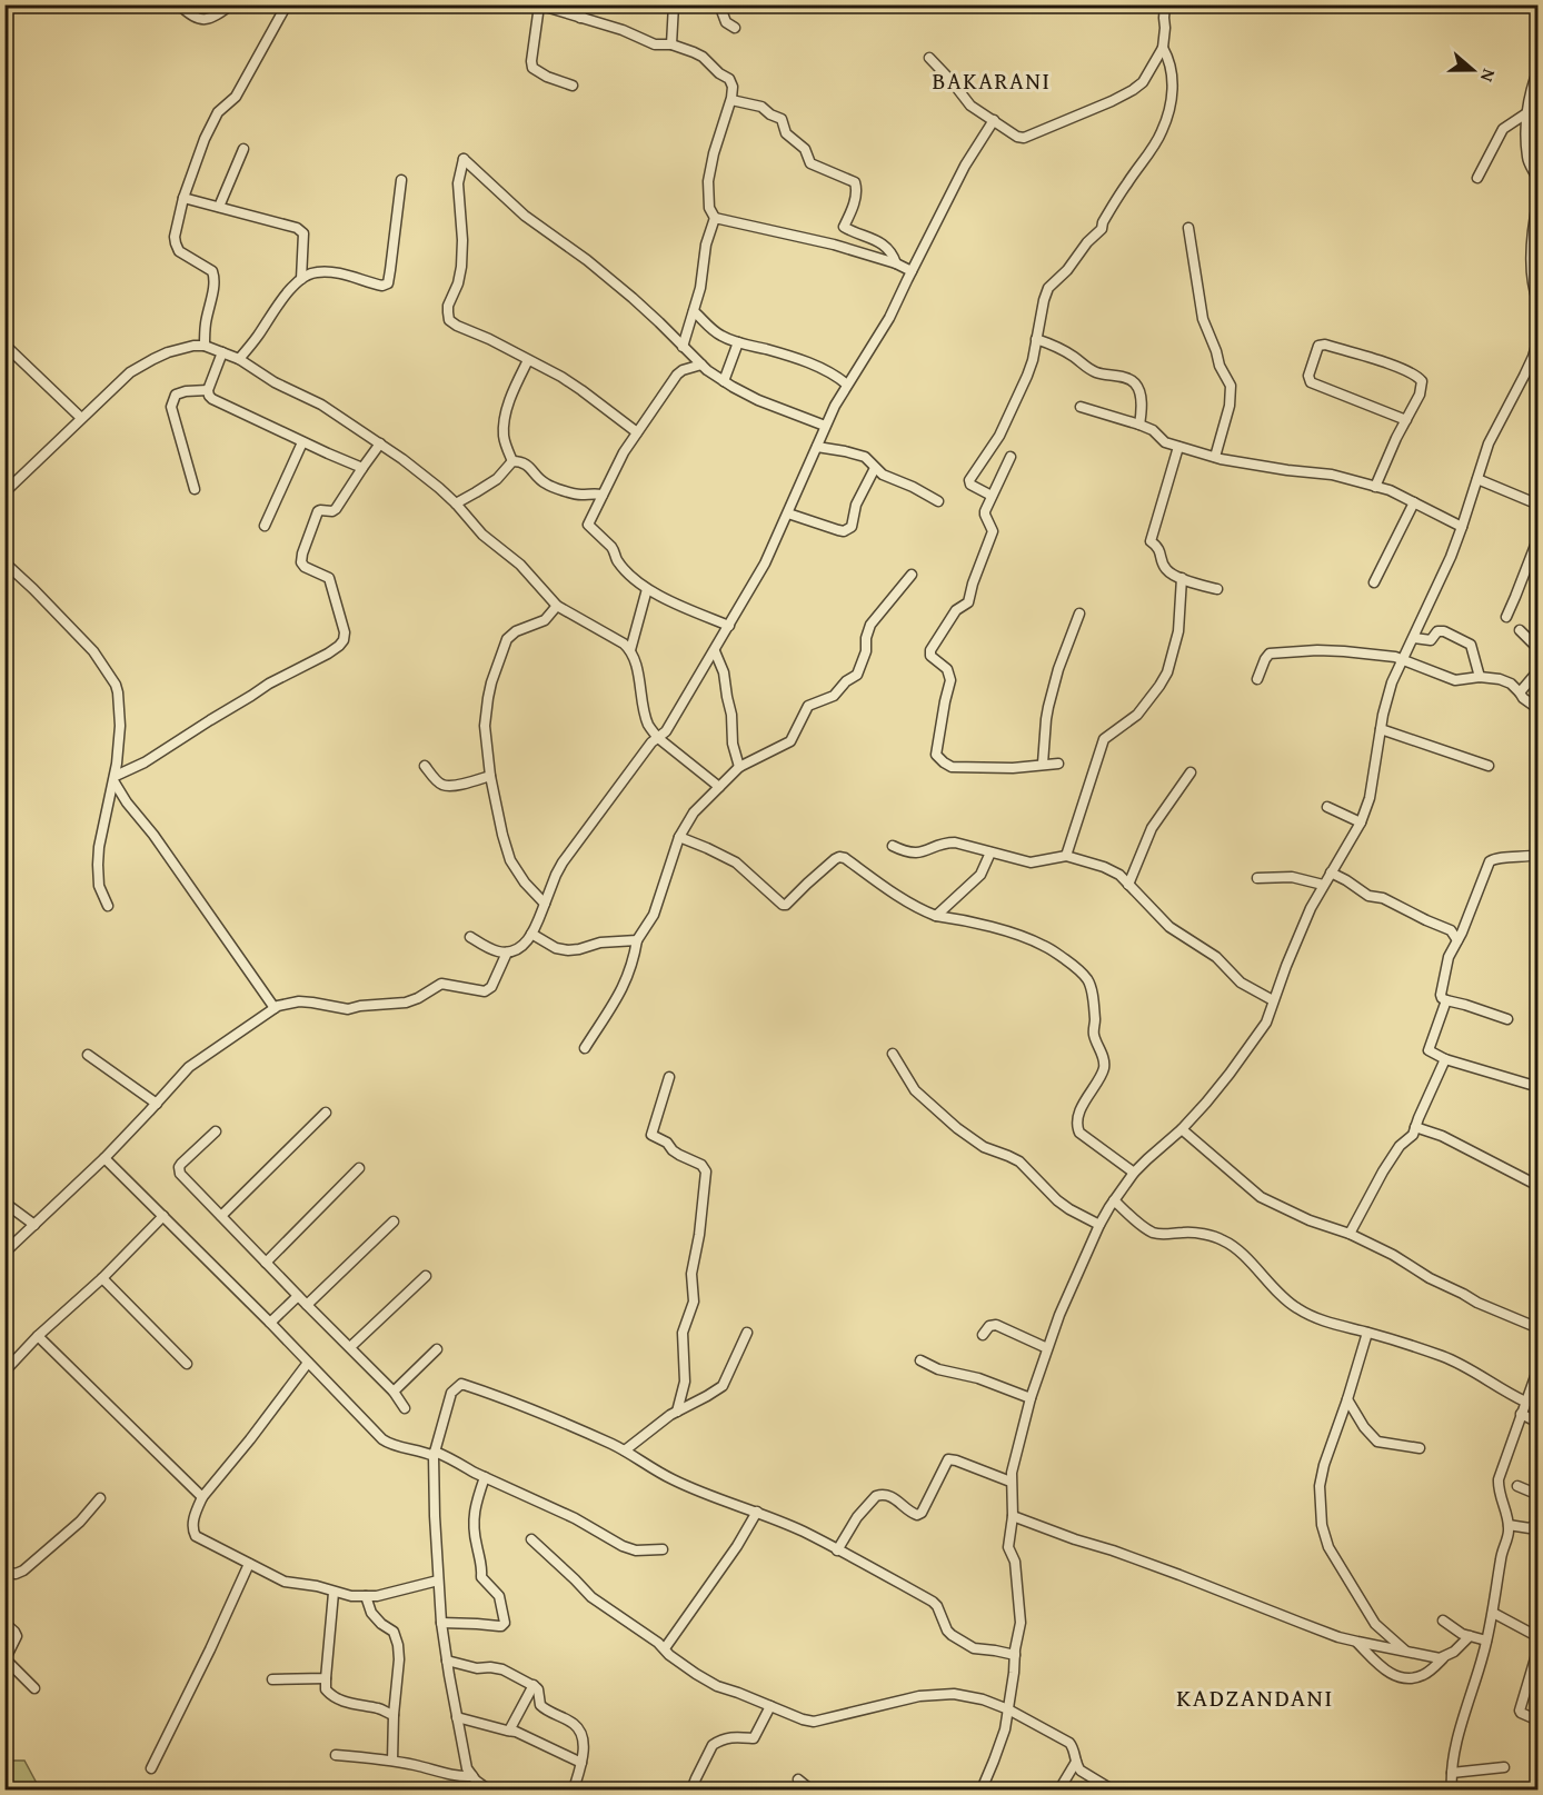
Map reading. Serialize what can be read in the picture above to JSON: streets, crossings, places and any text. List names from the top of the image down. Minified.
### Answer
{"districts":["BAKARANI","KADZANDANI"],"north":"right"}
